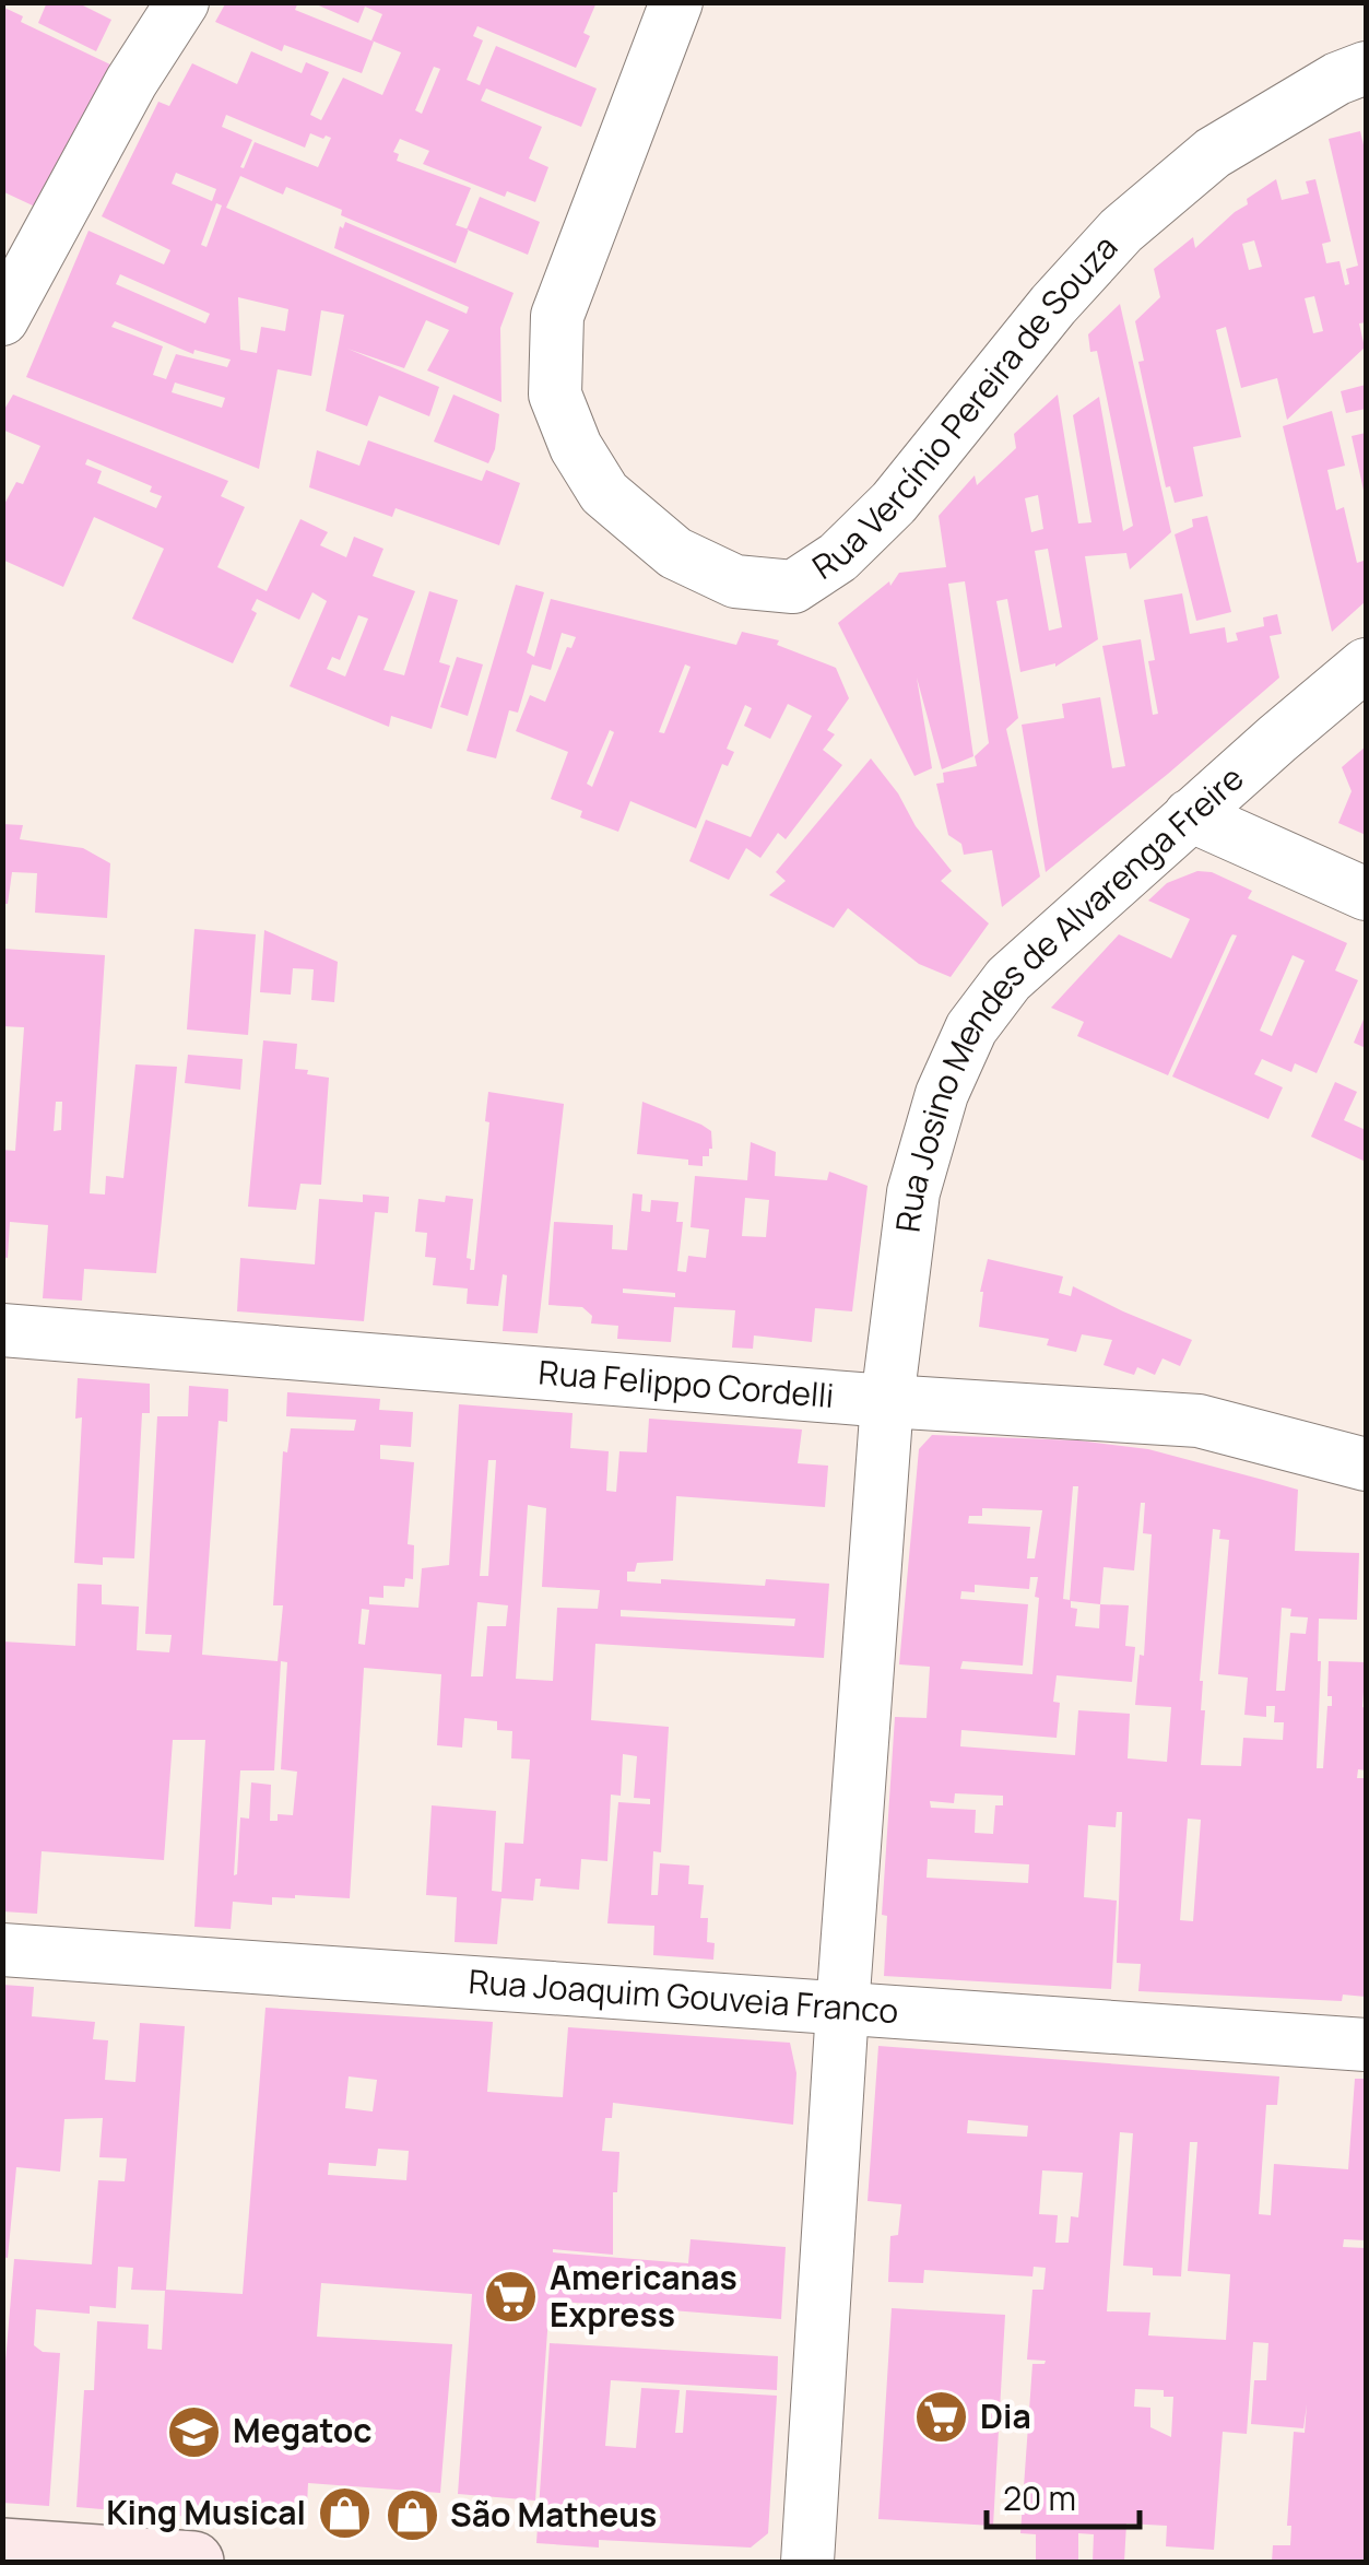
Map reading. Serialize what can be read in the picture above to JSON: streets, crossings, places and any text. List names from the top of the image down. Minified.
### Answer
{"streets":{"street":["Rua Vercínio Pereira de Souza","Rua Josino Mendes de Alvarenga Freire","Rua Felippo Cordelli","Rua Joaquim Gouveia Franco"]},"crossings":[["Rua Josino Mendes de Alvarenga Freire","Rua Felippo Cordelli"],["Rua Josino Mendes de Alvarenga Freire","Rua Joaquim Gouveia Franco"]],"places":{"supermarket":["Americanas Express","Dia"],"school or university":["Megatoc"],"shop":["King Musical","São Matheus"]},"scale_bar":"20 m"}
